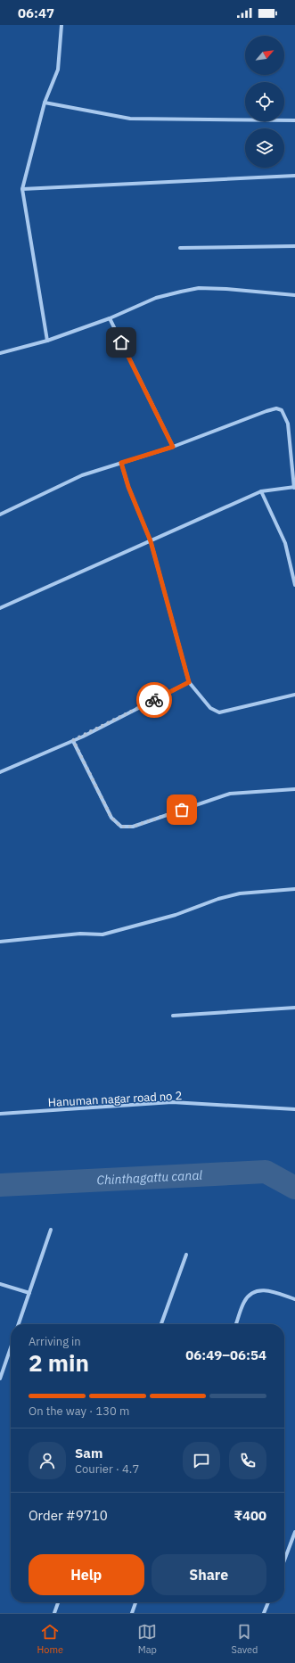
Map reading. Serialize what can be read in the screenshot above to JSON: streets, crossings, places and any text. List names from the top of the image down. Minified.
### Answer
{"streets":{"street":["Hanuman nagar road no 2"]},"water":["Chinthagattu canal"],"north":"top right","page":{"status":"06:47","heading":["2 min","Arriving in","06:49–06:54"],"panel":["Sam","Courier · 4.7","Order #9710","₹400"],"bar":"On the way · 130 m","buttons":["Help","Share"],"tabs":["Home","Map","Saved"]}}
